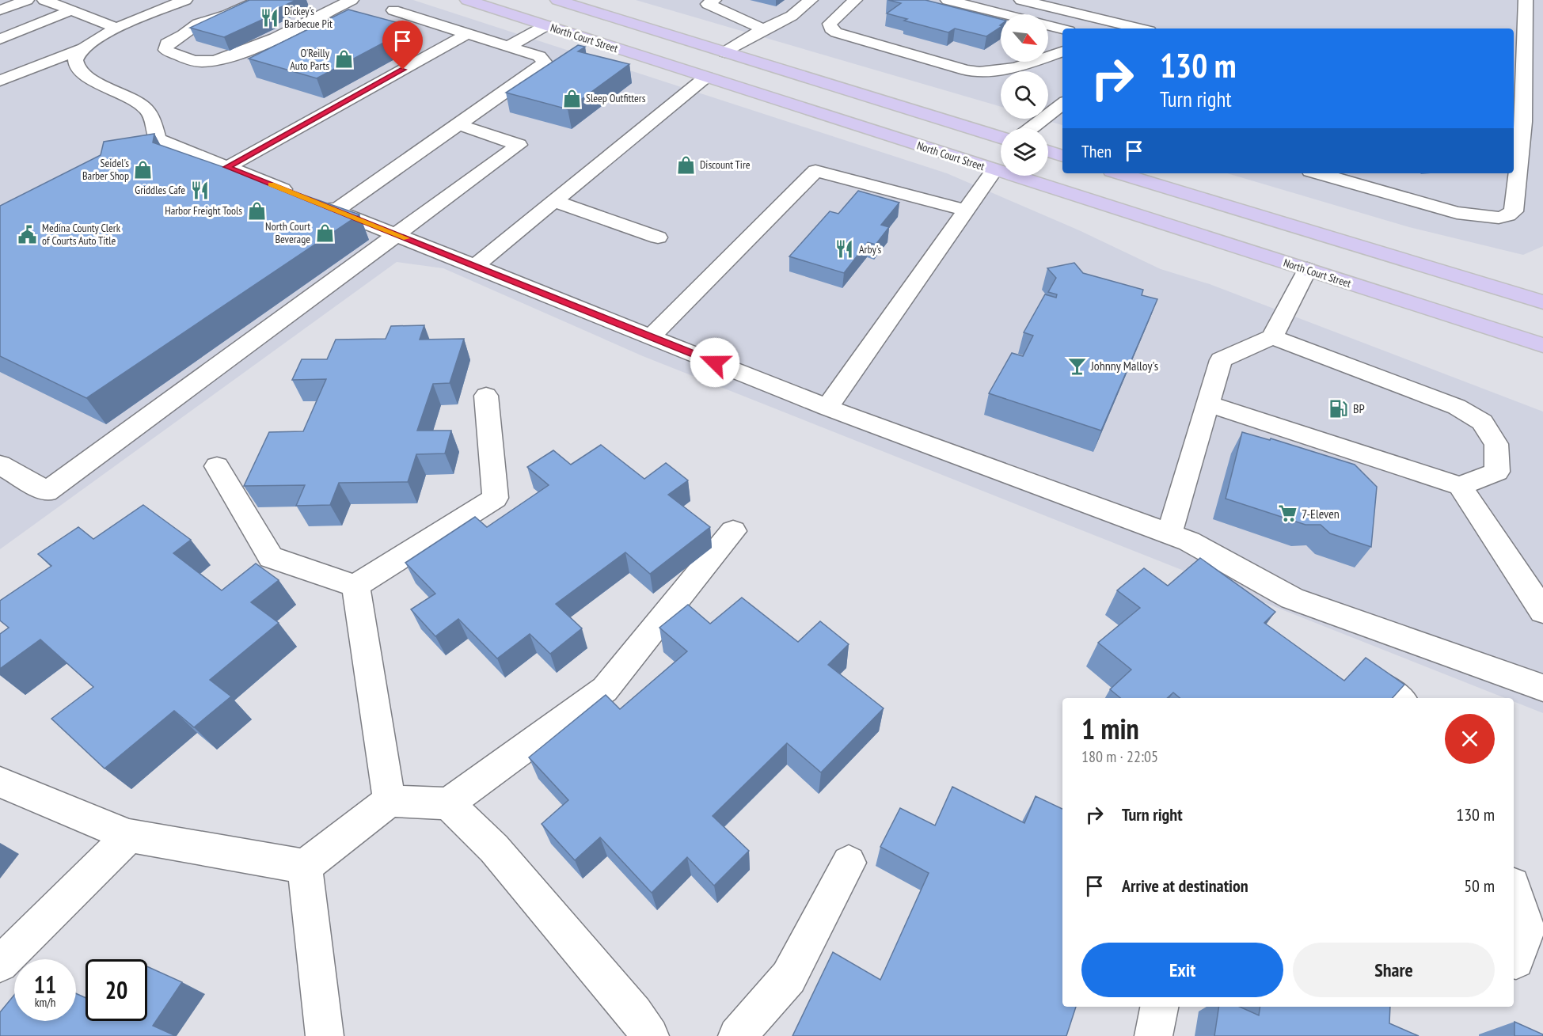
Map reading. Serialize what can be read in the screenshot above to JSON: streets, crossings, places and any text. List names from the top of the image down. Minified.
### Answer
{"streets":{"main road":["North Court Street"]},"places":{"restaurant":["Dickey's Barbecue Pit","Griddles Cafe","Arby's"],"shop":["O'Reilly Auto Parts","Sleep Outfitters","Discount Tire","Seidel's Barber Shop","Harbor Freight Tools","North Court Beverage"],"public building":["Medina County Clerk of Courts Auto Title"],"bar":["Johnny Malloy's"],"fuel station":["BP"],"supermarket":["7-Eleven"]},"north":"bottom right","page":{"turn":["130 m","Turn right"],"then":"Then","heading":["1 min","180 m · 22:05"],"list":[{"name":"Turn right","value":"130 m"},{"name":"Arrive at destination","value":"50 m"}],"buttons":["Exit","Share"],"speed":"11 km/h","limit":"20"}}
